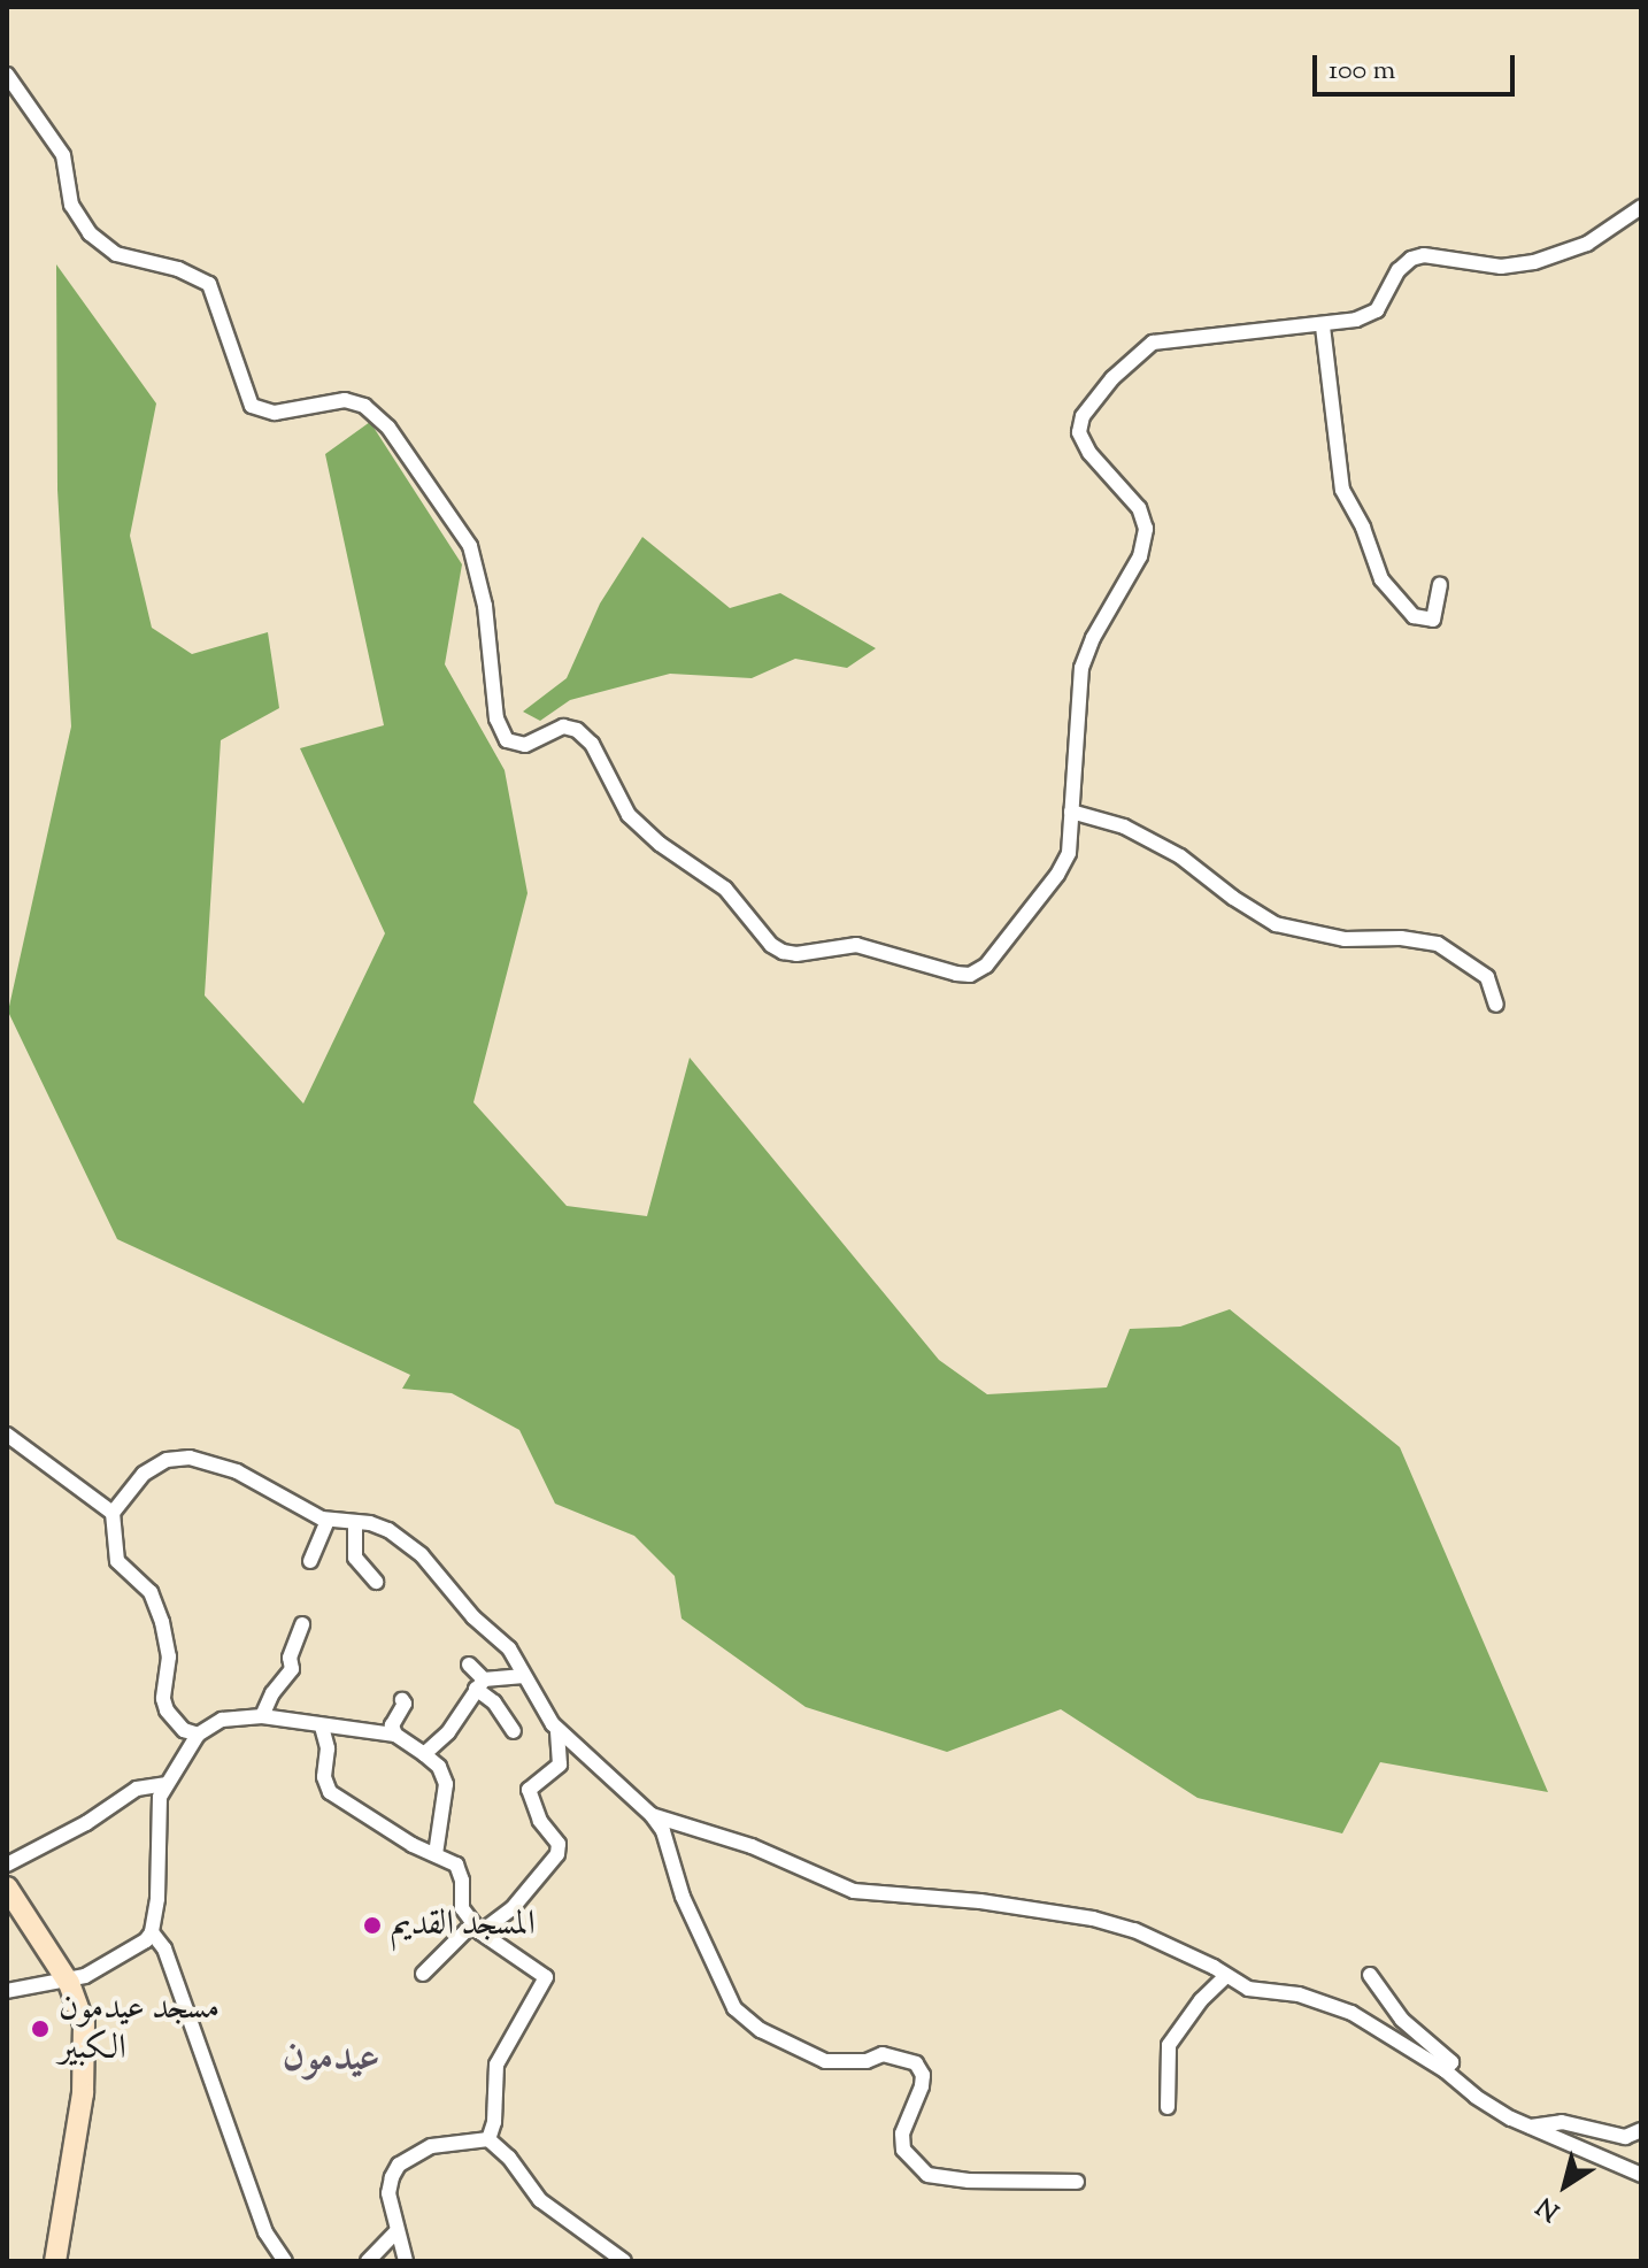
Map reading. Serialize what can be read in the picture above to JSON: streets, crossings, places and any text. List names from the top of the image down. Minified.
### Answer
{"districts":["عيدمون"],"places":["المسجد القديم","مسجد عيدمون الكبير"],"scale_bar":"100 m","north":"bottom left"}
